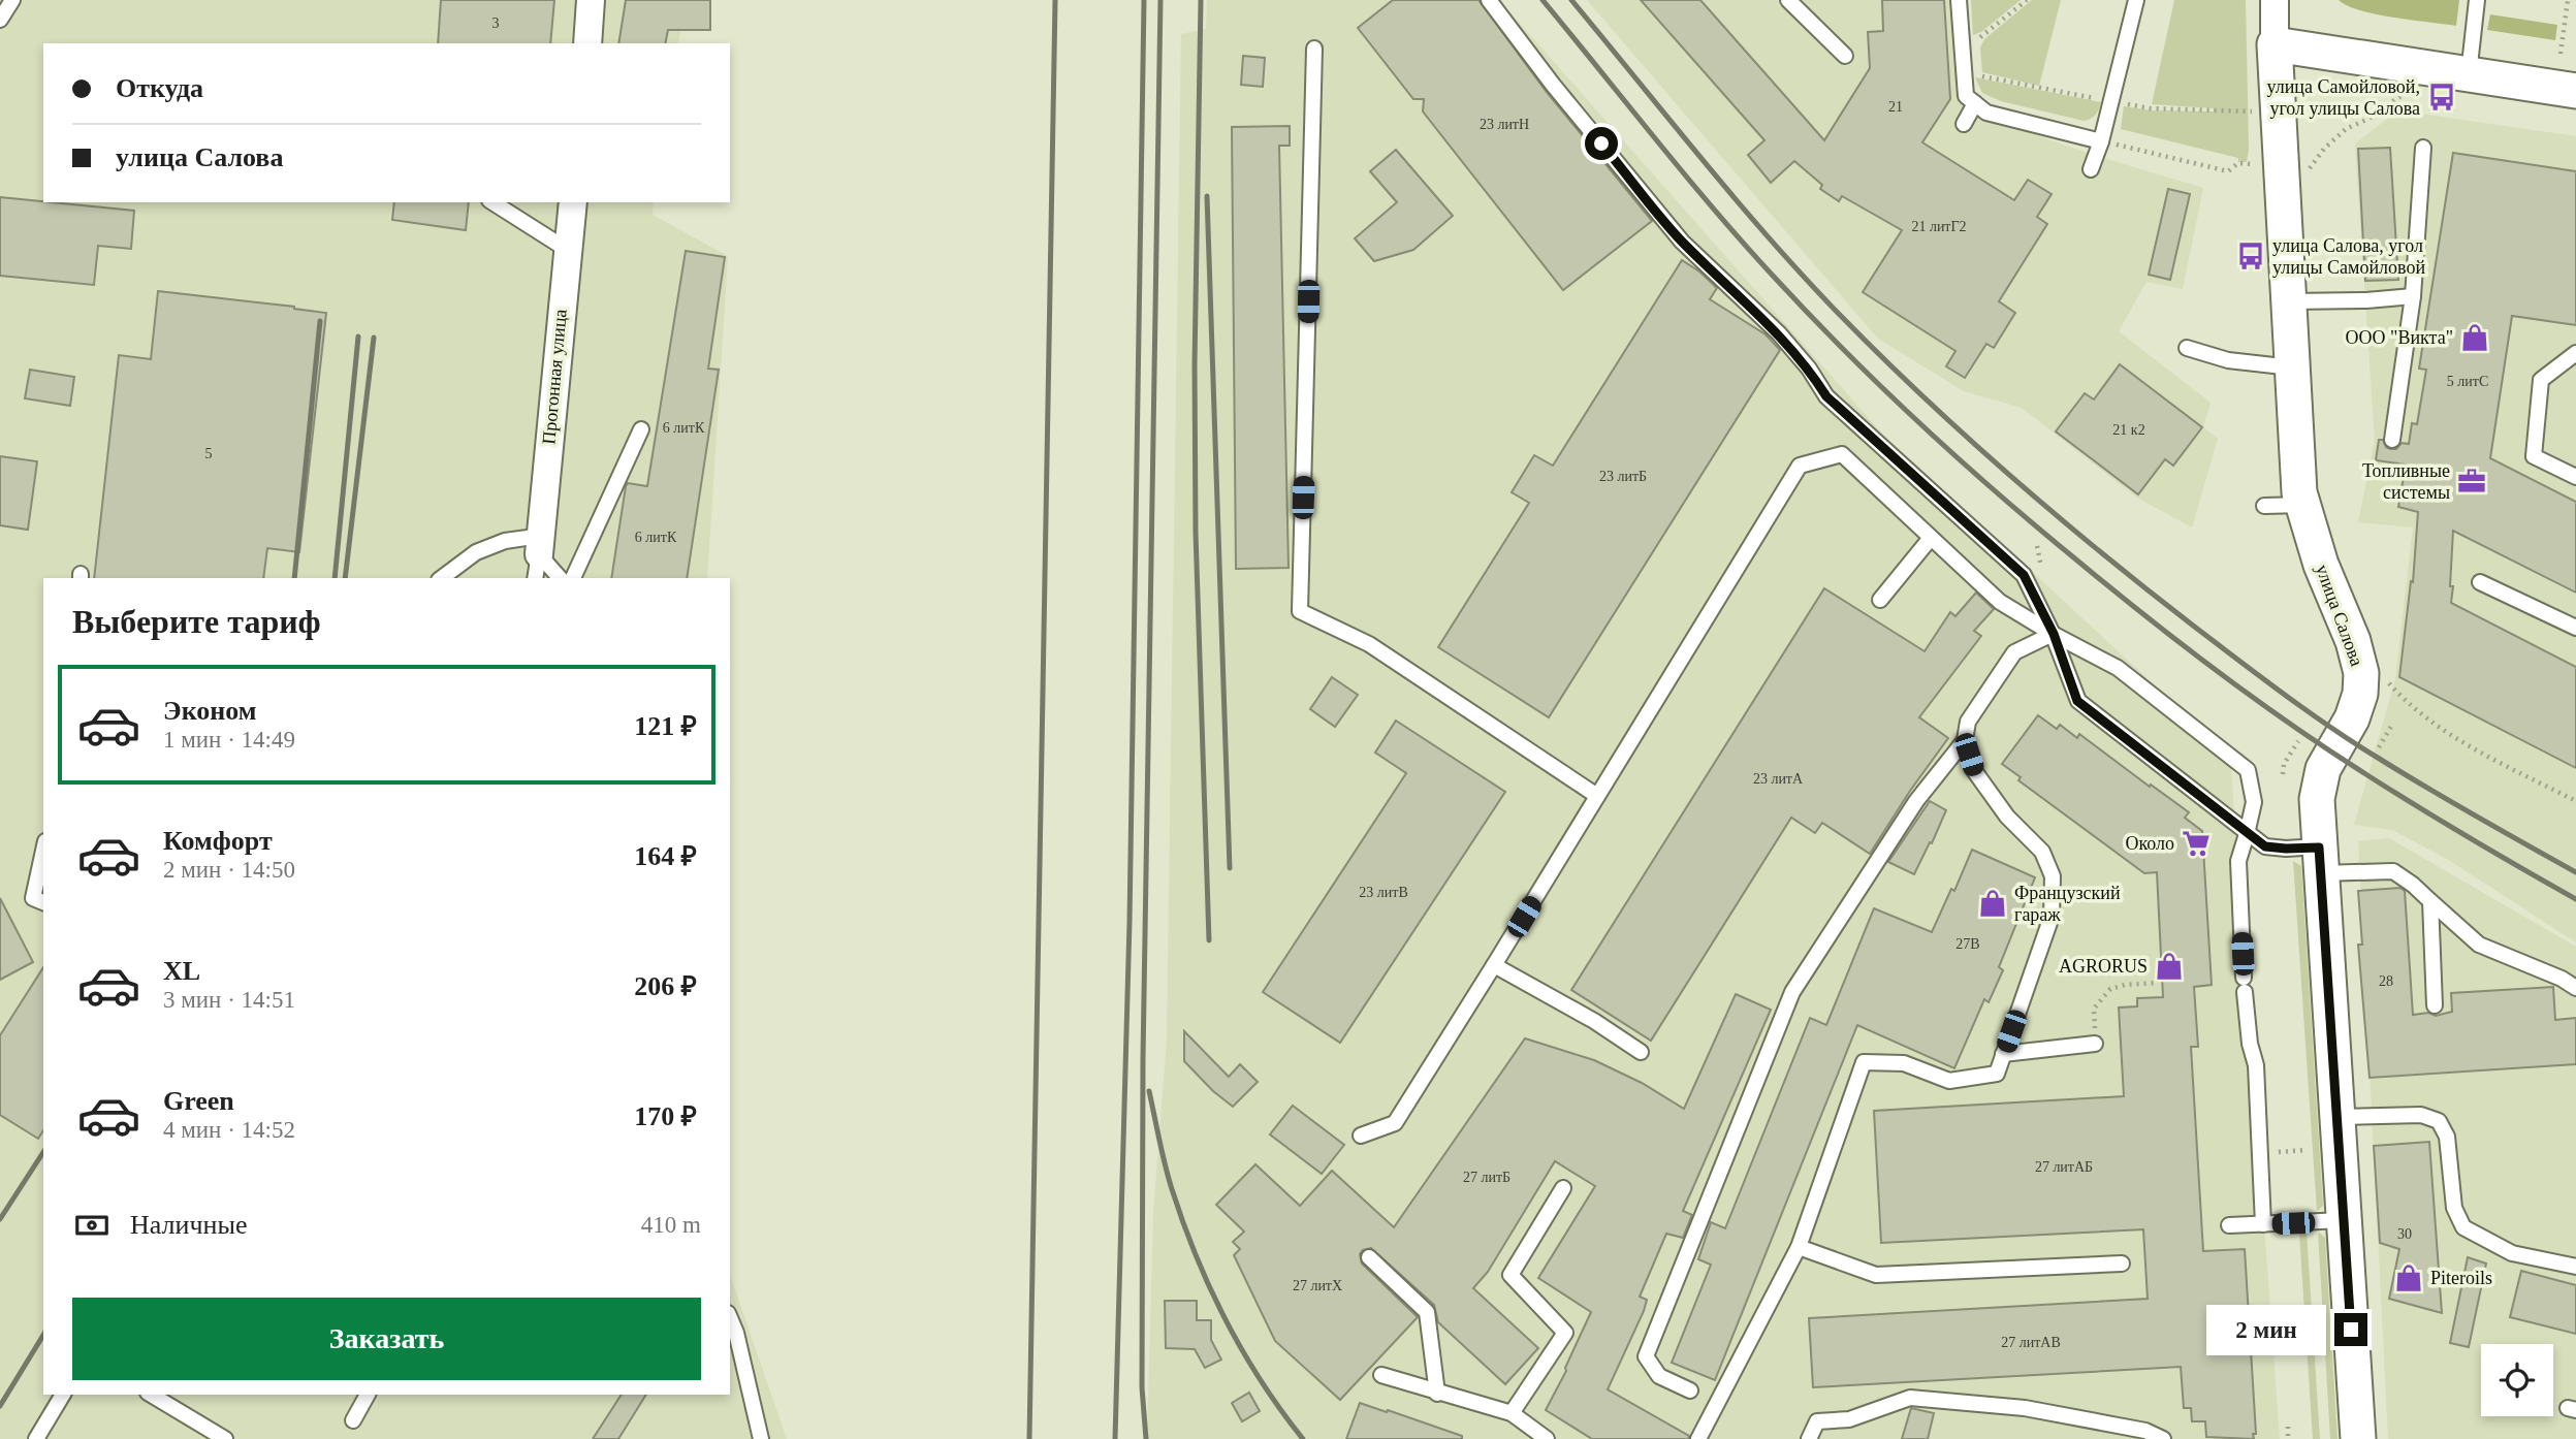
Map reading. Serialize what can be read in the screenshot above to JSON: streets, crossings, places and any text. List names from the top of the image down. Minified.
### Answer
{"streets":{"street":["Прогонная улица","улица Салова"]},"places":{"bus stop":["улица Самойловой, угол улицы Салова","улица Салова, угол улицы Самойловой"],"shop":["ООО \"Викта\"","Французский гараж","AGRORUS","Piteroils"],"office":["Топливные системы"],"supermarket":["Около"]},"house_numbers":["3","21","23 литН","21 литГ2","5 литС","6 литК","21 к2","5","23 литБ","6 литК","23 литА","23 литВ","27В","28","27 литАБ","27 литБ","30","27 литХ","27 литАВ"],"page":{"banner":["Откуда","улица Салова"],"heading":"Выберите тариф","list":[{"name":"Эконом","note":"1 мин · 14:49","value":"121 ₽"},{"name":"Комфорт","note":"2 мин · 14:50","value":"164 ₽"},{"name":"XL","note":"3 мин · 14:51","value":"206 ₽"},{"name":"Green","note":"4 мин · 14:52","value":"170 ₽"}],"pay":["Наличные","410 m"],"buttons":"Заказать","bubble":"2 мин"}}
